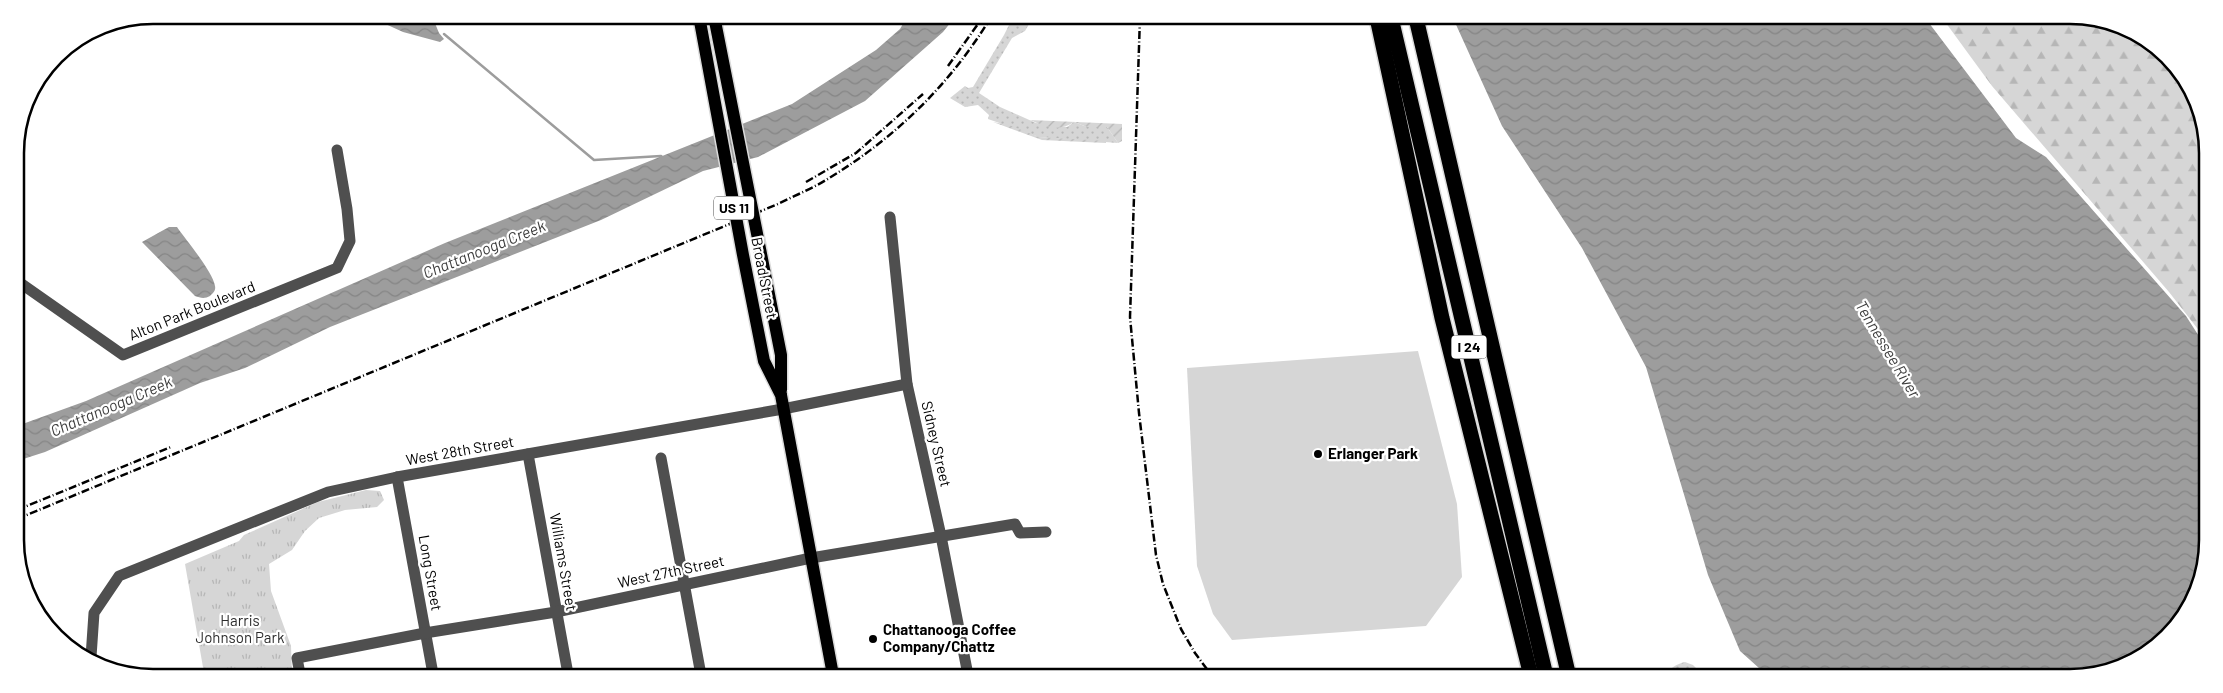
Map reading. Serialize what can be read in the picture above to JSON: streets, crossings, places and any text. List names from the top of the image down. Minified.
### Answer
{"streets":{"highway":["I 24"],"main road":["US 11","Broad Street"],"street":["Alton Park Boulevard","Sidney Street","West 28th Street","Williams Street","West 27th Street","Long Street"]},"crossings":[["Broad Street","West 28th Street"],["Broad Street","West 27th Street"],["Sidney Street","West 28th Street"],["Sidney Street","West 27th Street"],["West 28th Street","Williams Street"],["West 28th Street","Long Street"],["Williams Street","West 27th Street"],["West 27th Street","Long Street"]],"water":["Chattanooga Creek","Tennessee River"],"parks":["Harris Johnson Park"],"places":["Erlanger Park","Chattanooga Coffee Company/Chattz"]}
